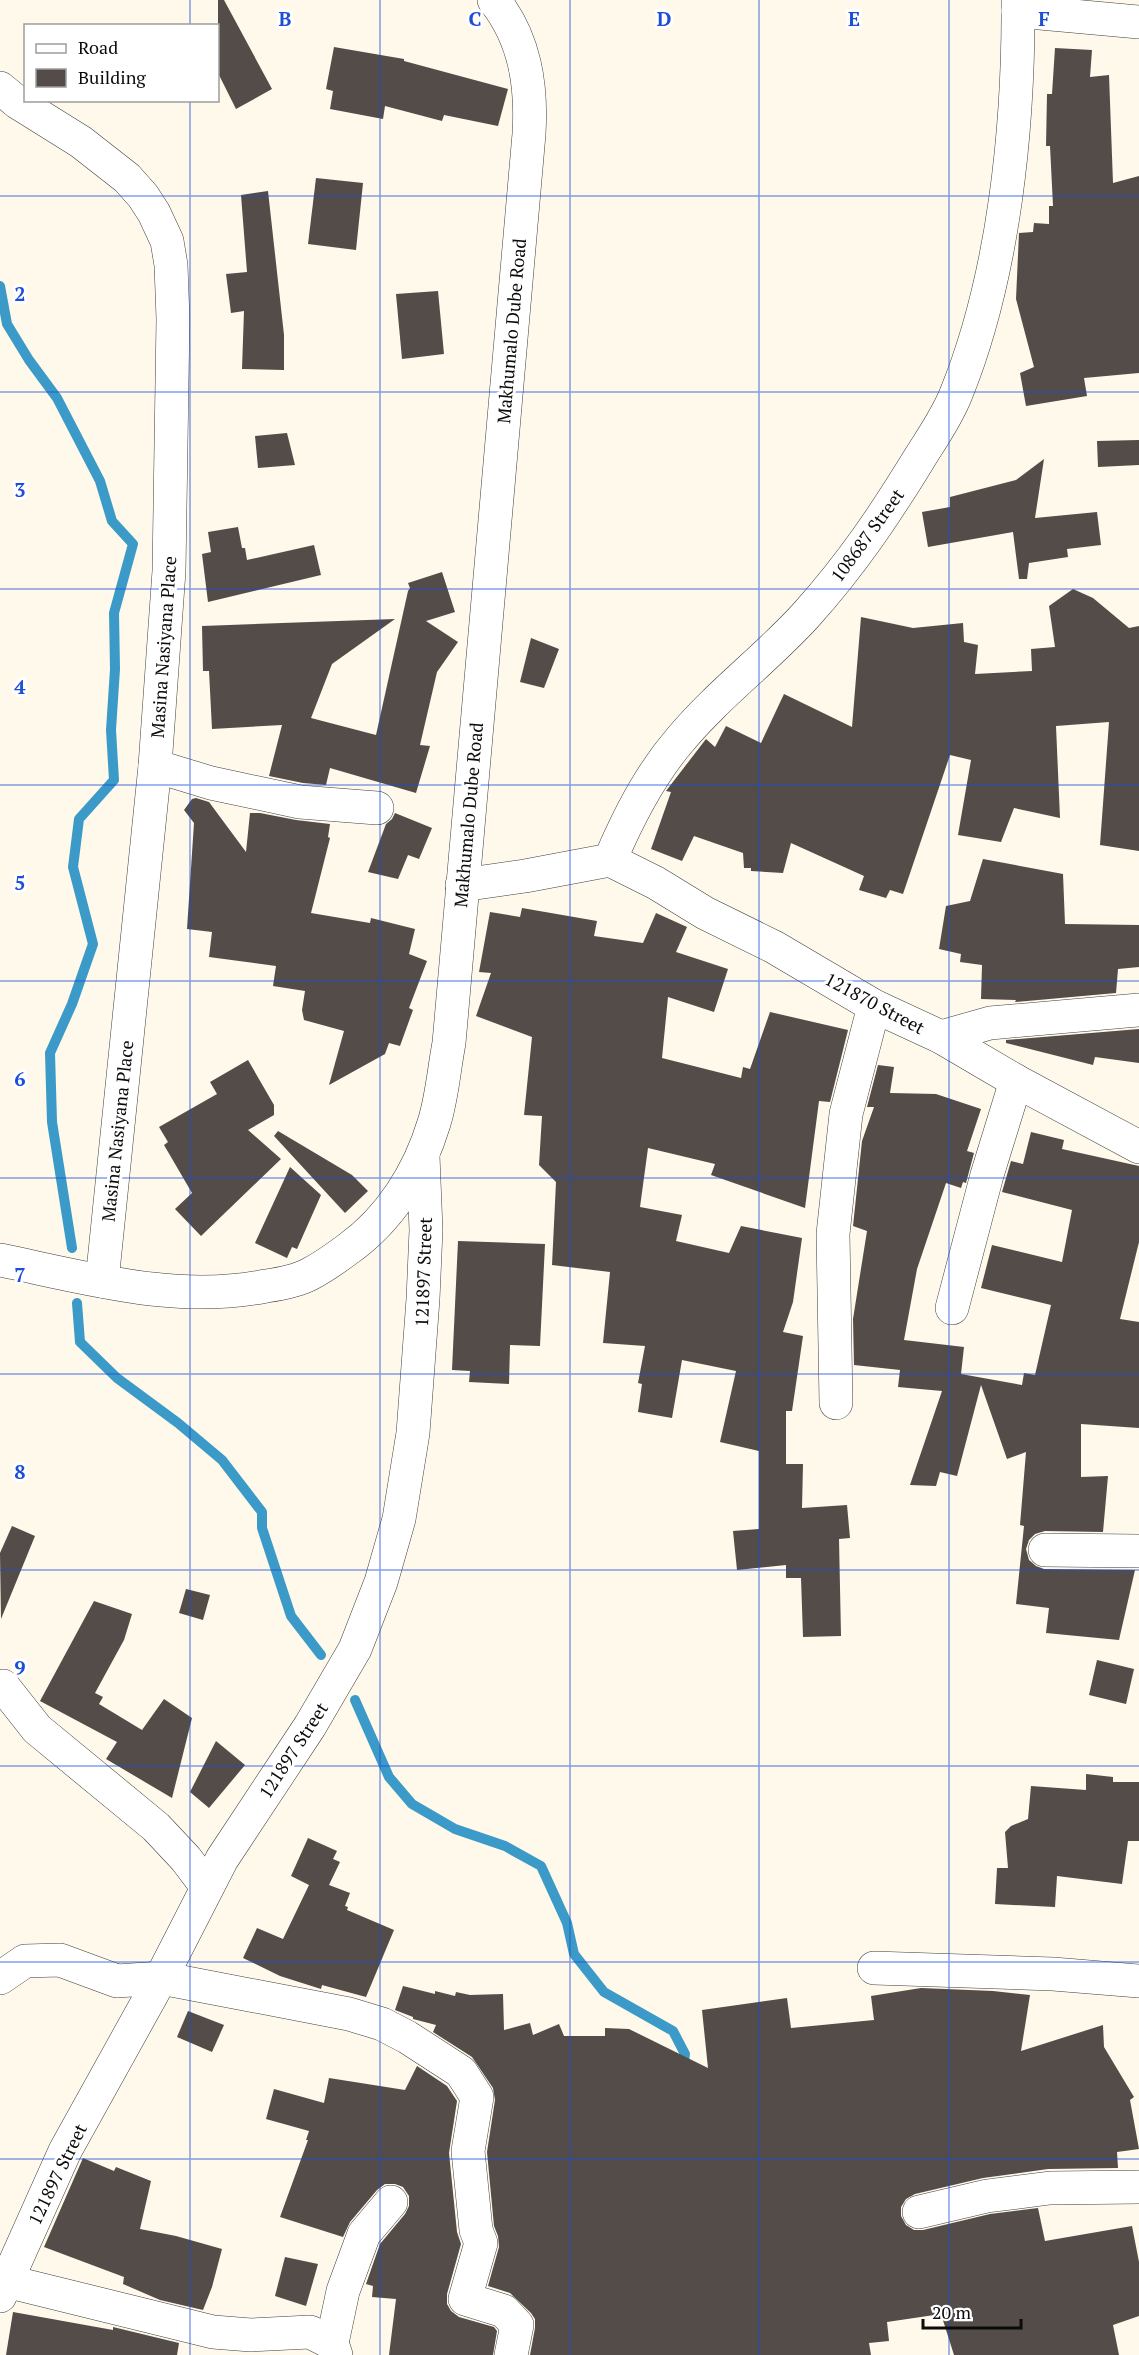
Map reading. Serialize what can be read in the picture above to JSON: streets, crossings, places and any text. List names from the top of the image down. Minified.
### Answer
{"streets":{"street":["Makhumalo Dube Road","108687 Street","Masina Nasiyana Place","121870 Street","121897 Street"]},"crossings":[["Makhumalo Dube Road","Masina Nasiyana Place"],["Makhumalo Dube Road","121897 Street"],["108687 Street","121870 Street"]],"legend":["Road","Building"],"scale_bar":"20 m","grid":{"columns":["B","C","D","E","F"],"rows":["2","3","4","5","6","7","8","9"]}}
